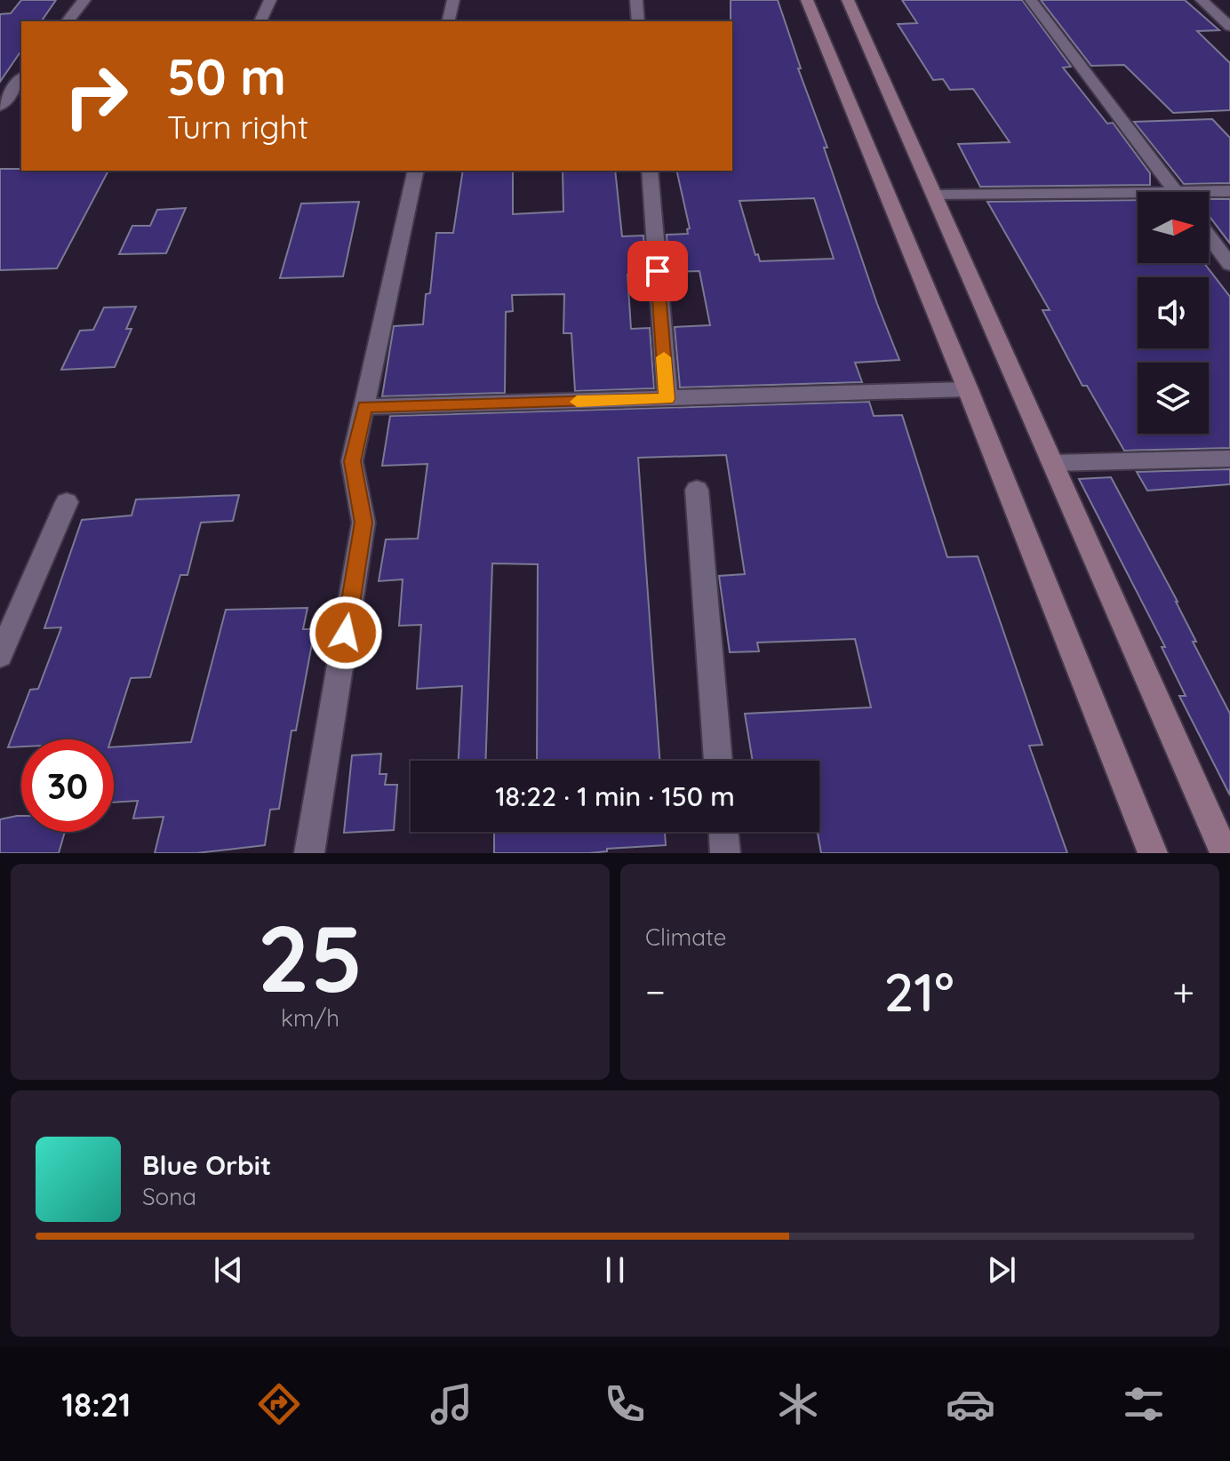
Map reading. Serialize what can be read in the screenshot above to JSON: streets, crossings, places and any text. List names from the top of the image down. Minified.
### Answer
{"north":"right","page":{"turn":["50 m","Turn right"],"limit":"30","trip":"18:22 · 1 min · 150 m","tile":[["25","km/h"],"Climate"],"heat":["−","21°","+"],"song":["Blue Orbit","Sona"],"tabs":"18:21"}}
